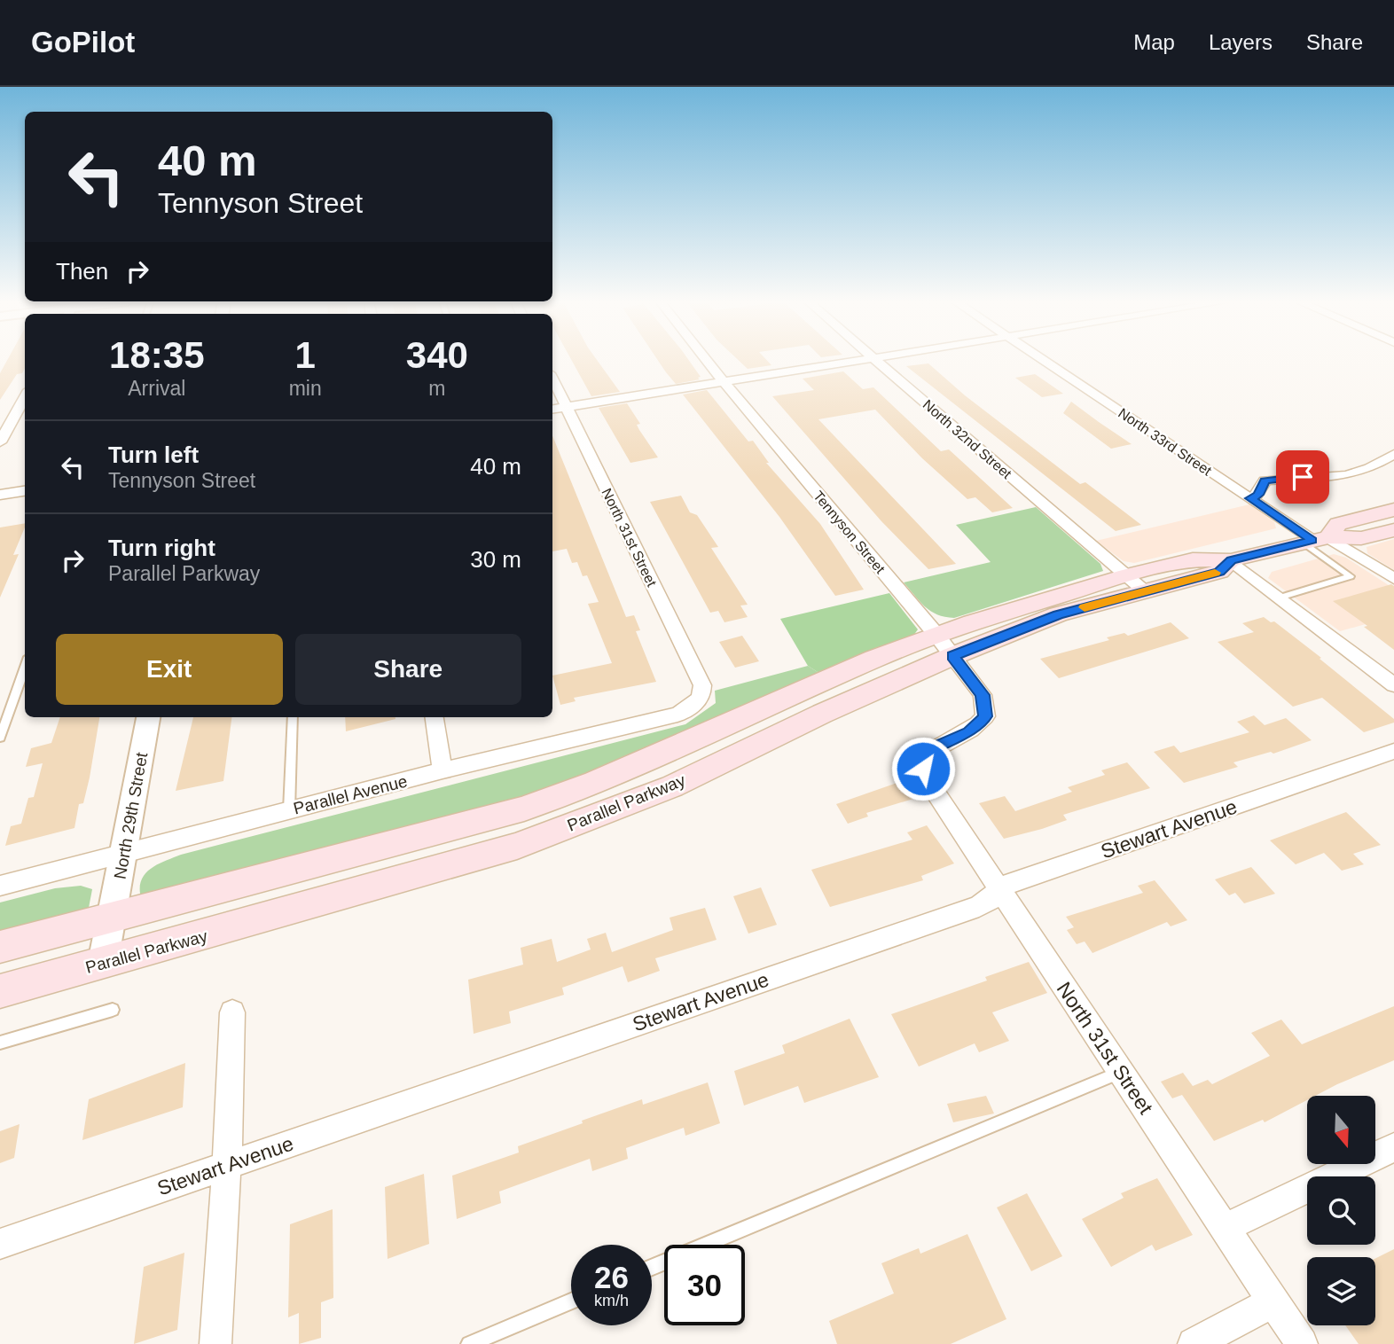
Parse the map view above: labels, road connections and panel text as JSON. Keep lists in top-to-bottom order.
{
  "streets": {
    "main road": ["Parallel Parkway"],
    "street": [
      "North 32nd Street",
      "North 33rd Street",
      "Tennyson Street",
      "North 31st Street",
      "Parallel Avenue",
      "North 29th Street",
      "Stewart Avenue"
    ]
  },
  "crossings": [
    ["North 32nd Street", "Parallel Parkway"],
    ["North 33rd Street", "Parallel Parkway"],
    ["Tennyson Street", "North 31st Street"],
    ["Tennyson Street", "Parallel Parkway"],
    ["North 31st Street", "Parallel Avenue"],
    ["North 31st Street", "Stewart Avenue"],
    ["Parallel Avenue", "North 29th Street"],
    ["Parallel Parkway", "North 29th Street"]
  ],
  "north": "bottom",
  "page": {
    "header": "GoPilot",
    "nav": ["Map", "Layers", "Share"],
    "turn": ["40 m", "Tennyson Street"],
    "then": "Then",
    "eta": [
      "18:35",
      "Arrival",
      "1",
      "min",
      "340",
      "m"
    ],
    "list": [
      {
        "name": "Turn left",
        "note": "Tennyson Street",
        "value": "40 m"
      },
      {
        "name": "Turn right",
        "note": "Parallel Parkway",
        "value": "30 m"
      }
    ],
    "buttons": ["Exit", "Share"],
    "speed": "26 km/h",
    "limit": "30"
  }
}
